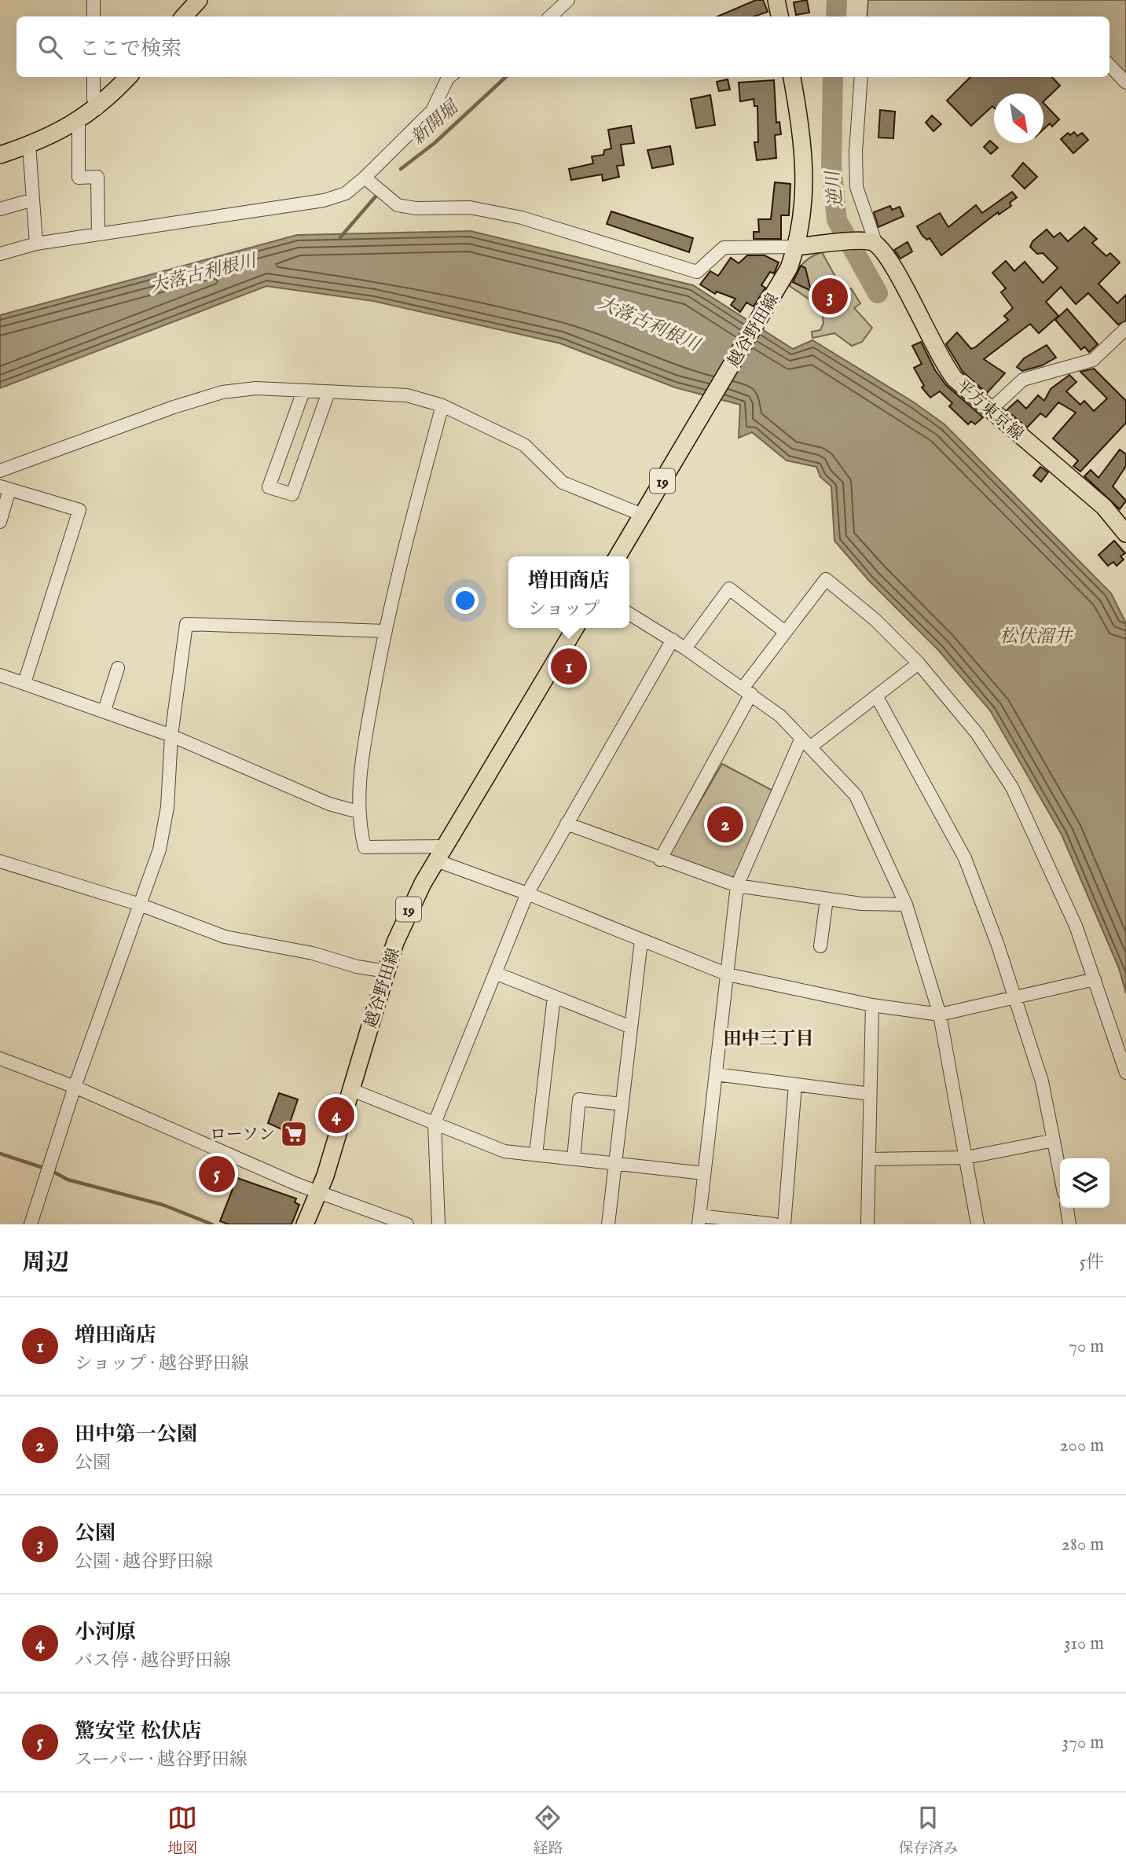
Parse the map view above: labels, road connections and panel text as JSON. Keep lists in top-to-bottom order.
{
  "streets": {
    "main road": ["越谷野田線", "平方東京線", "19"]
  },
  "districts": ["田中三丁目"],
  "water": [
    "新開堀",
    "逆川",
    "大落古利根川",
    "松伏溜井"
  ],
  "places": {
    "supermarket": ["ローソン"]
  },
  "north": "bottom right",
  "page": {
    "search": "ここで検索",
    "pins": [
      "3",
      "1",
      "2",
      "4",
      "5"
    ],
    "popup": ["増田商店", "ショップ"],
    "heading": ["周辺", "5件"],
    "list": [
      {
        "mark": "1",
        "name": "増田商店",
        "note": "ショップ · 越谷野田線",
        "value": "70 m"
      },
      {
        "mark": "2",
        "name": "田中第一公園",
        "note": "公園",
        "value": "200 m"
      },
      {
        "mark": "3",
        "name": "公園",
        "note": "公園 · 越谷野田線",
        "value": "280 m"
      },
      {
        "mark": "4",
        "name": "小河原",
        "note": "バス停 · 越谷野田線",
        "value": "310 m"
      },
      {
        "mark": "5",
        "name": "驚安堂 松伏店",
        "note": "スーパー · 越谷野田線",
        "value": "370 m"
      }
    ],
    "nav": ["地図", "経路", "保存済み"]
  }
}
